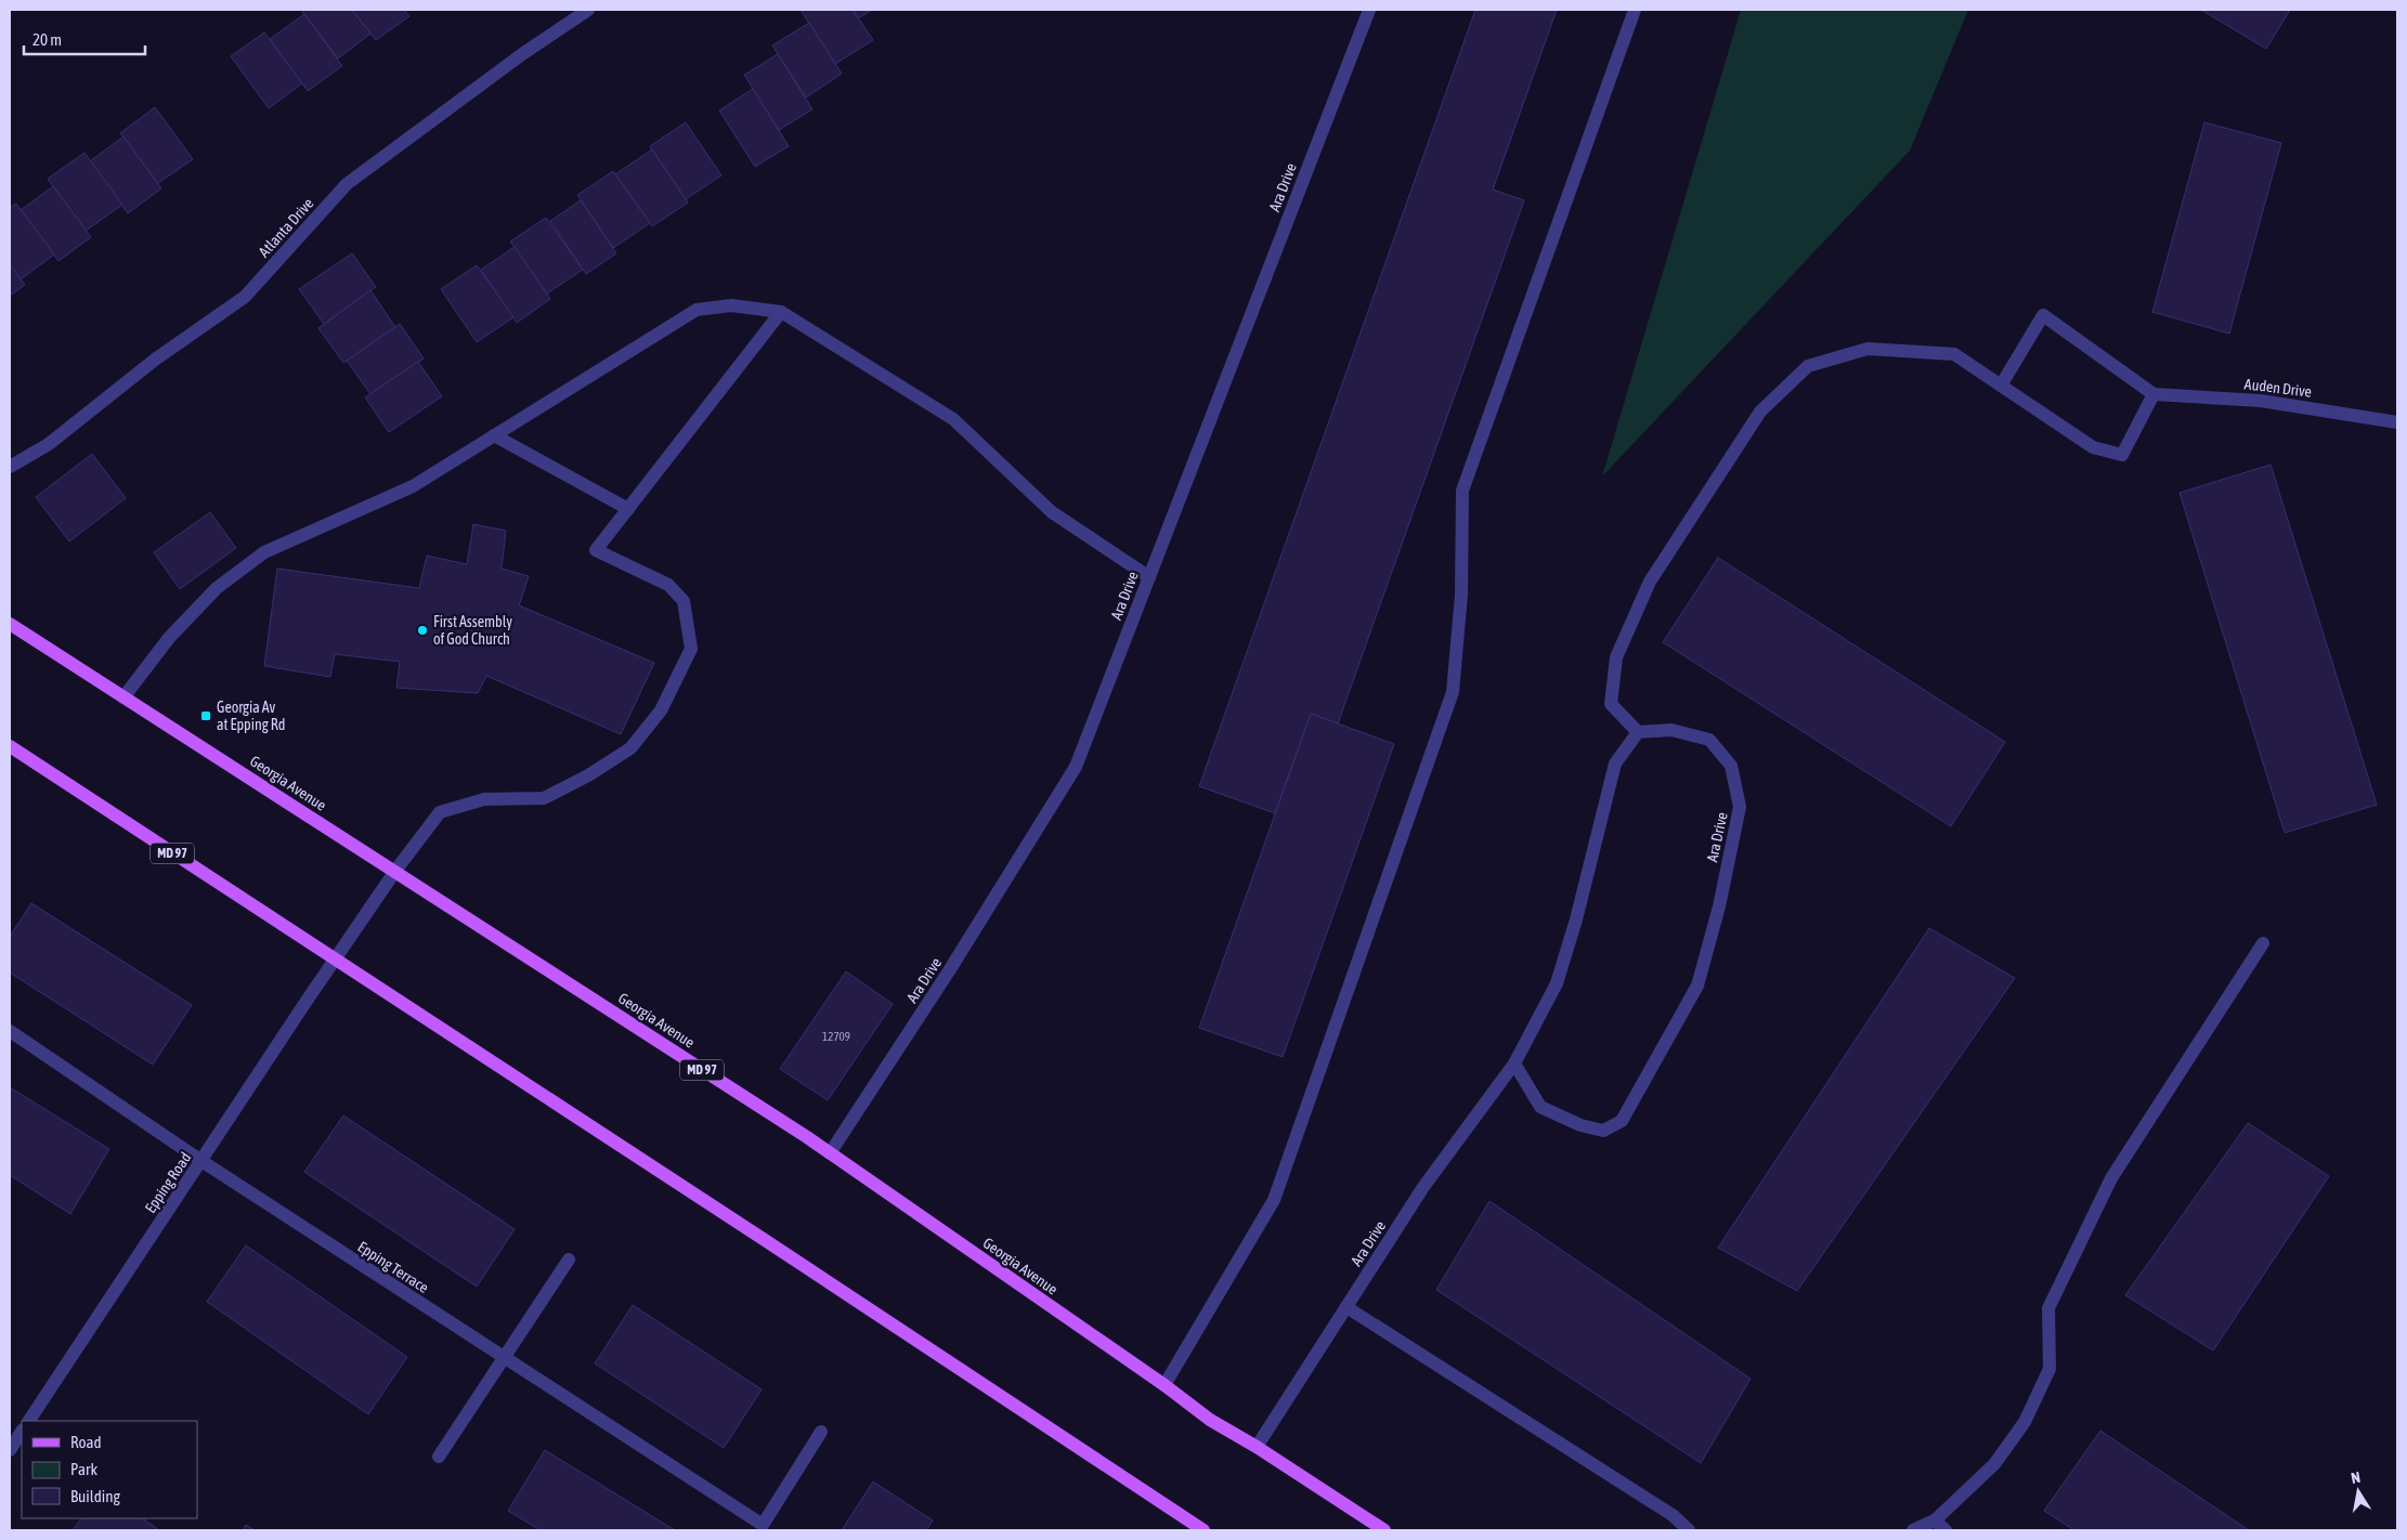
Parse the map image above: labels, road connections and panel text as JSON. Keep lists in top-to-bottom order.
{
  "streets": {
    "main road": ["Georgia Avenue", "MD 97"],
    "street": [
      "Ara Drive",
      "Atlanta Drive",
      "Auden Drive",
      "Epping Road",
      "Epping Terrace"
    ]
  },
  "crossings": [
    ["Ara Drive", "Georgia Avenue"],
    ["Georgia Avenue", "Epping Road"],
    ["MD 97", "Epping Road"],
    ["Epping Road", "Epping Terrace"]
  ],
  "places": {
    "other": ["First Assembly of God Church"],
    "transit": ["Georgia Av at Epping Rd"]
  },
  "house_numbers": ["12709"],
  "legend": ["Road", "Park", "Building"],
  "scale_bar": "20 m",
  "north": "top"
}
